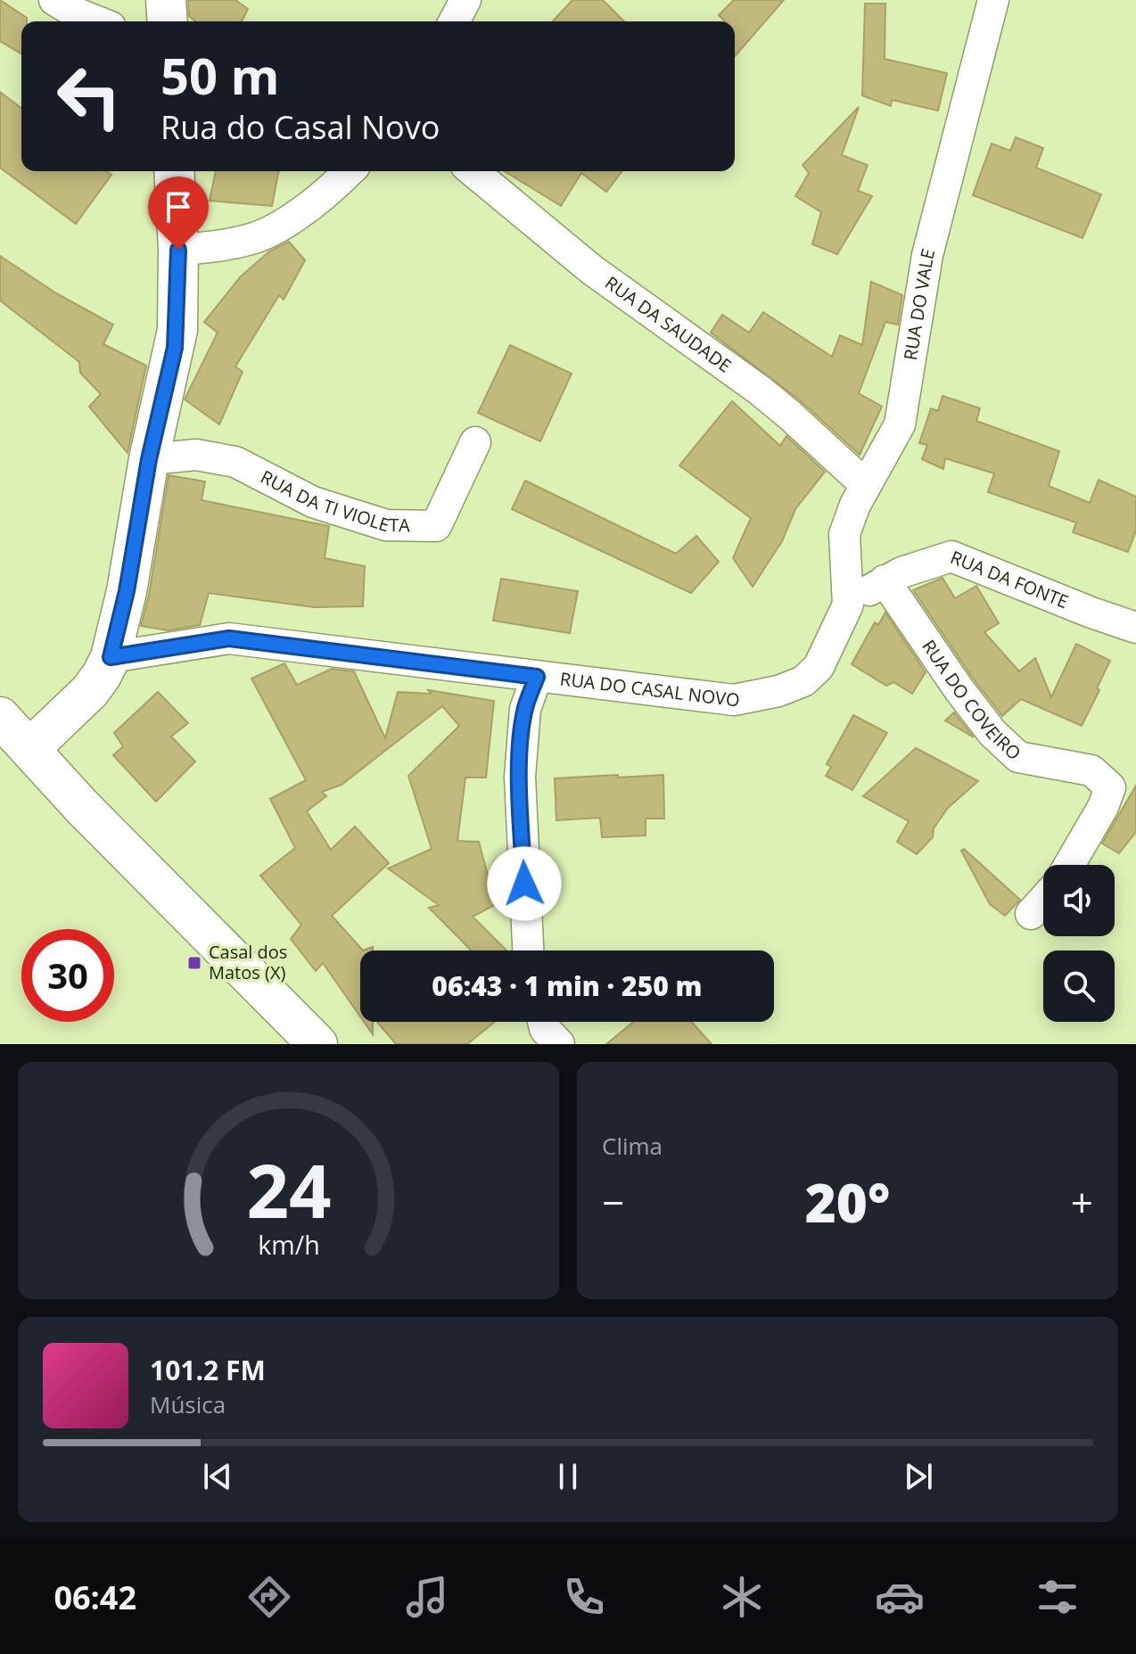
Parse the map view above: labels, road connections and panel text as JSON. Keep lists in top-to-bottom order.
{
  "streets": {
    "street": [
      "RUA DO VALE",
      "RUA DA SAUDADE",
      "RUA DA TI VIOLETA",
      "RUA DA FONTE",
      "RUA DO CASAL NOVO",
      "RUA DO COVEIRO"
    ]
  },
  "crossings": [
    ["RUA DO VALE", "RUA DA SAUDADE"],
    ["RUA DO VALE", "RUA DA FONTE"],
    ["RUA DO VALE", "RUA DO CASAL NOVO"],
    ["RUA DA FONTE", "RUA DO CASAL NOVO"],
    ["RUA DA FONTE", "RUA DO COVEIRO"]
  ],
  "places": {
    "transit": ["Casal dos Matos (X)"]
  },
  "page": {
    "turn": ["50 m", "Rua do Casal Novo"],
    "limit": "30",
    "trip": "06:43 · 1 min · 250 m",
    "tile": "Clima",
    "heat": ["−", "20°", "+"],
    "song": ["101.2 FM", "Música"],
    "tabs": "06:42",
    "gauge": ["24", "km/h"]
  }
}
